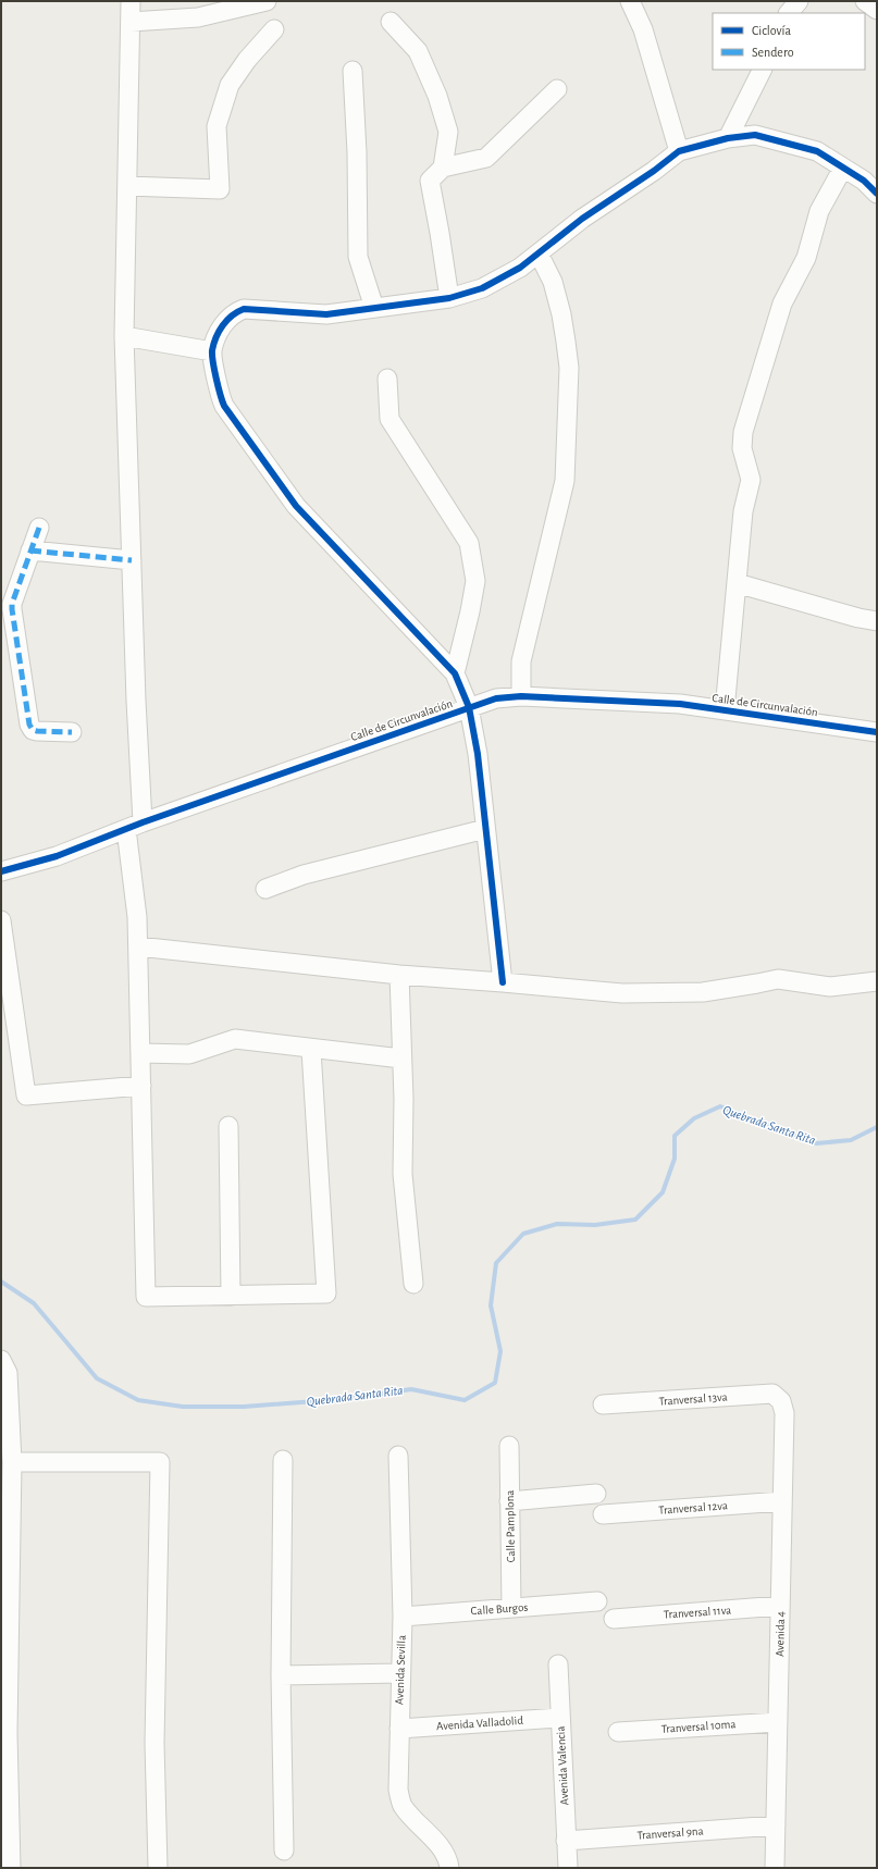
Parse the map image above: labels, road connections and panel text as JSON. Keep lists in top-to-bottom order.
{
  "streets": {
    "street": [
      "Calle de Circunvalación",
      "Tranversal 13va",
      "Tranversal 12va",
      "Calle Pamplona",
      "Calle Burgos",
      "Tranversal 11va",
      "Avenida 4",
      "Avenida Sevilla",
      "Avenida Valladolid",
      "Tranversal 10ma",
      "Avenida Valencia",
      "Tranversal 9na"
    ]
  },
  "crossings": [
    ["Tranversal 13va", "Avenida 4"],
    ["Tranversal 12va", "Avenida 4"],
    ["Calle Pamplona", "Calle Burgos"],
    ["Calle Burgos", "Avenida Sevilla"],
    ["Tranversal 11va", "Avenida 4"],
    ["Avenida 4", "Tranversal 10ma"],
    ["Avenida 4", "Tranversal 9na"],
    ["Avenida Sevilla", "Avenida Valladolid"],
    ["Avenida Valladolid", "Avenida Valencia"],
    ["Avenida Valencia", "Tranversal 9na"]
  ],
  "water": ["Quebrada Santa Rita"],
  "legend": ["Ciclovía", "Sendero"]
}
